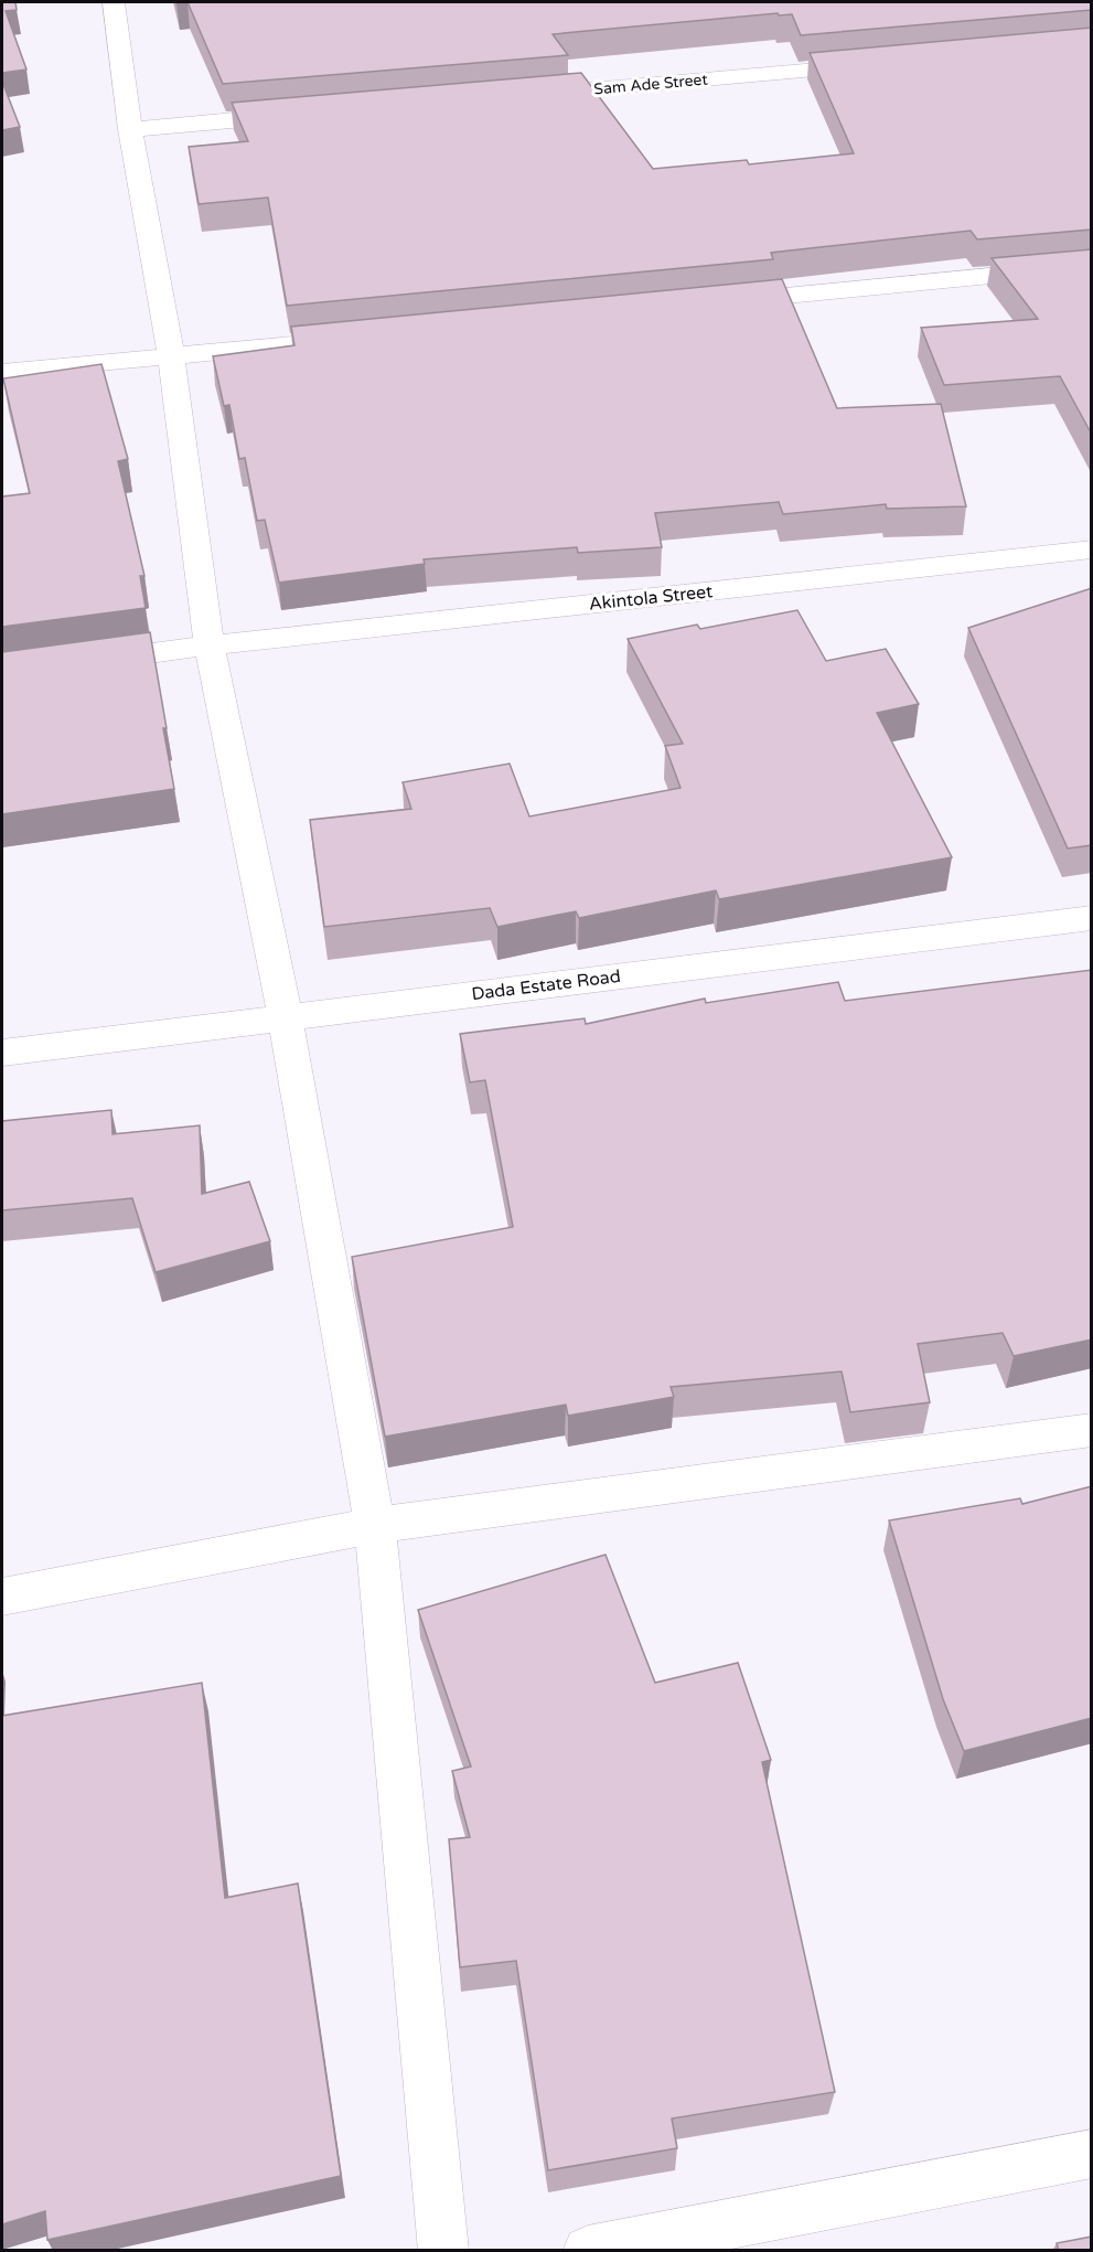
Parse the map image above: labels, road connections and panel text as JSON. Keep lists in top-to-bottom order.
{
  "streets": {
    "street": ["Sam Ade Street", "Akintola Street", "Dada Estate Road"]
  }
}
